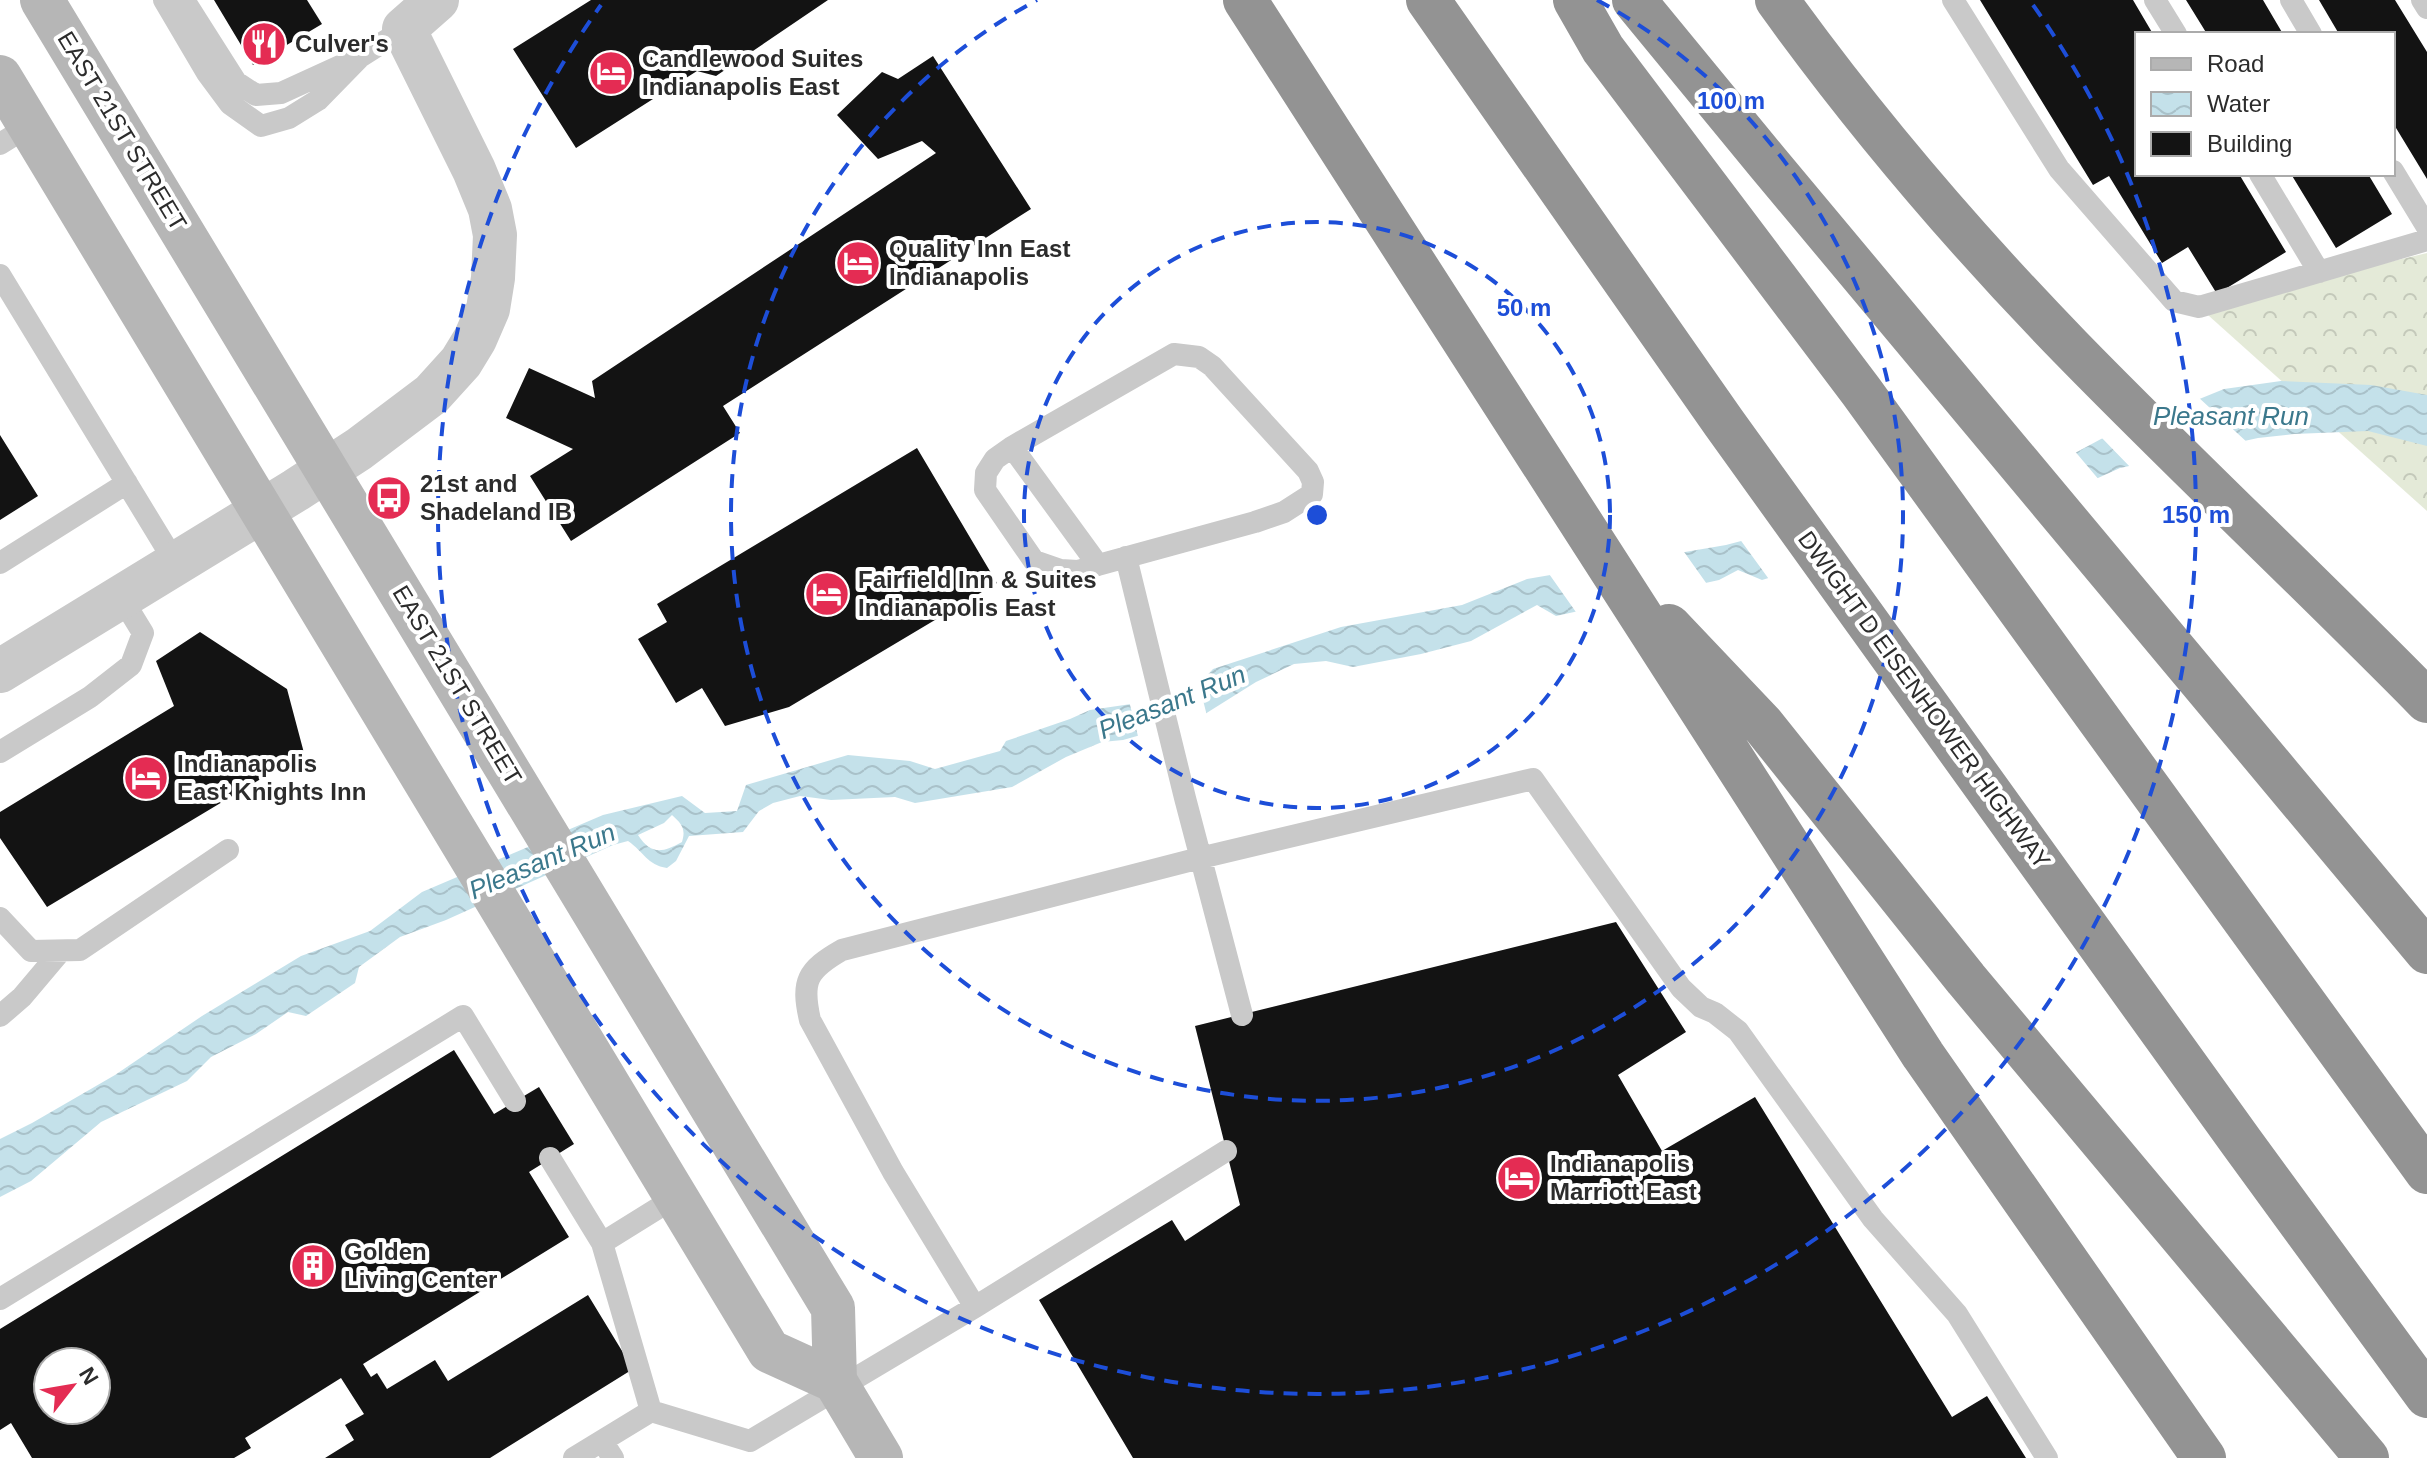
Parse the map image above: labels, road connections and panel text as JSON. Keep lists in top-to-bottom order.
{
  "streets": {
    "highway": ["DWIGHT D EISENHOWER HIGHWAY"],
    "main road": ["EAST 21ST STREET"]
  },
  "water": ["Pleasant Run"],
  "places": {
    "restaurant": ["Culver's"],
    "hotel": [
      "Candlewood Suites Indianapolis East",
      "Quality Inn East Indianapolis",
      "Fairfield Inn & Suites Indianapolis East",
      "Indianapolis East Knights Inn",
      "Indianapolis Marriott East"
    ],
    "bus stop": ["21st and Shadeland IB"],
    "building": ["Golden Living Center"]
  },
  "legend": ["Road", "Water", "Building"],
  "north": "top right",
  "rings": ["100 m", "50 m", "150 m"]
}
